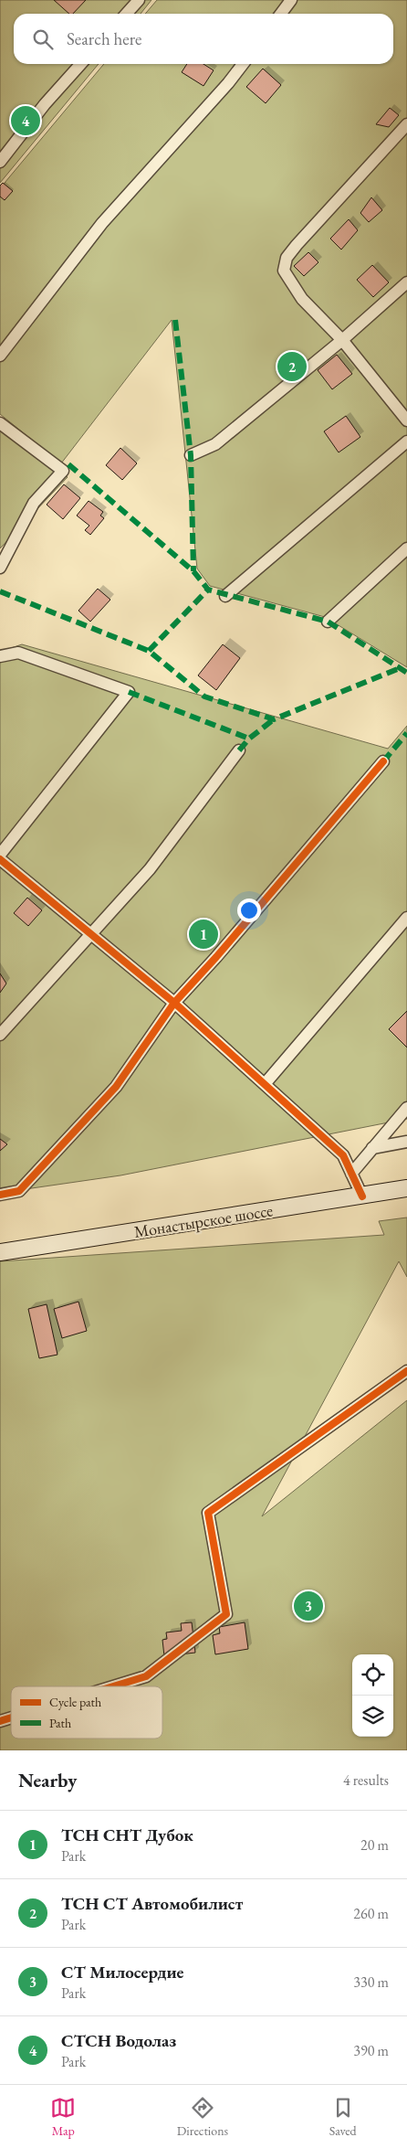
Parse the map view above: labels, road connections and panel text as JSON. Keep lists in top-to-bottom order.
{
  "streets": {
    "main road": ["Монастырское шоссе"]
  },
  "legend": ["Cycle path", "Path"],
  "page": {
    "search": "Search here",
    "pins": [
      "4",
      "2",
      "1",
      "3"
    ],
    "heading": ["Nearby", "4 results"],
    "list": [
      {
        "mark": "1",
        "name": "ТСН СНТ Дубок",
        "note": "Park",
        "value": "20 m"
      },
      {
        "mark": "2",
        "name": "ТСН СТ Автомобилист",
        "note": "Park",
        "value": "260 m"
      },
      {
        "mark": "3",
        "name": "СТ Милосердие",
        "note": "Park",
        "value": "330 m"
      },
      {
        "mark": "4",
        "name": "СТСН Водолаз",
        "note": "Park",
        "value": "390 m"
      }
    ],
    "nav": ["Map", "Directions", "Saved"]
  }
}
